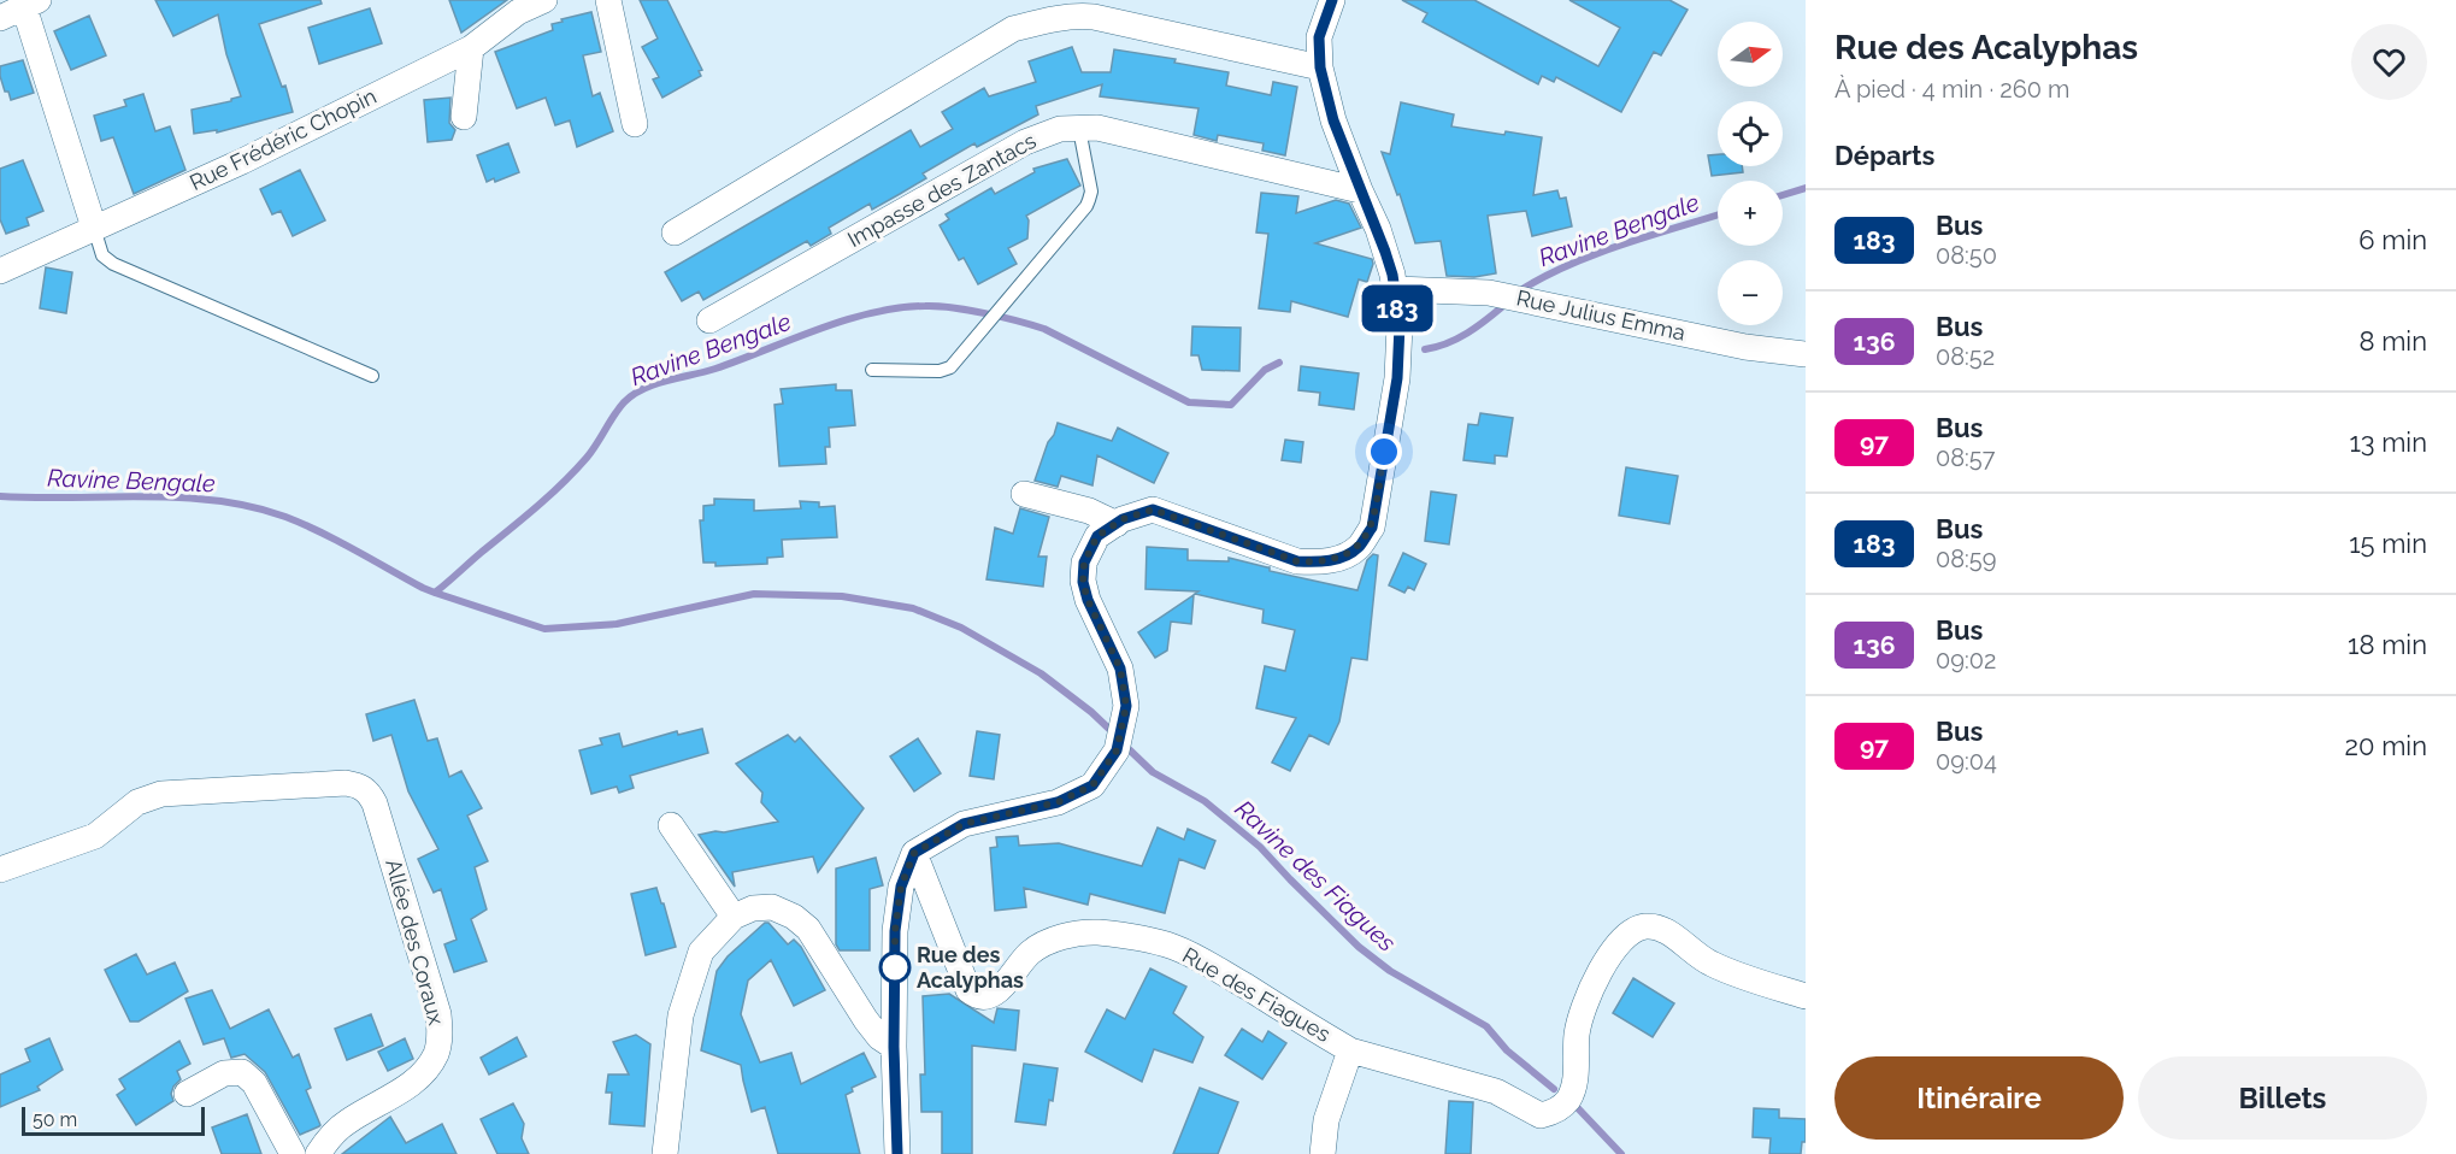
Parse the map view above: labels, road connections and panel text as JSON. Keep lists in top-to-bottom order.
{
  "streets": {
    "street": [
      "Rue Frédéric Chopin",
      "Impasse des Zantacs",
      "Rue Julius Emma",
      "Allée des Coraux",
      "Rue des Fiagues"
    ]
  },
  "water": ["Ravine Bengale", "Ravine des Fiagues"],
  "places": ["Rue des Acalyphas"],
  "lines": ["bus line 183"],
  "scale_bar": "50 m",
  "north": "right",
  "page": {
    "on_map": "183",
    "heading": [
      ["Rue des Acalyphas", "À pied · 4 min · 260 m"],
      "Départs"
    ],
    "map_buttons": ["+", "−"],
    "list": [
      {
        "mark": "183",
        "name": "Bus",
        "note": "08:50",
        "value": "6 min"
      },
      {
        "mark": "136",
        "name": "Bus",
        "note": "08:52",
        "value": "8 min"
      },
      {
        "mark": "97",
        "name": "Bus",
        "note": "08:57",
        "value": "13 min"
      },
      {
        "mark": "183",
        "name": "Bus",
        "note": "08:59",
        "value": "15 min"
      },
      {
        "mark": "136",
        "name": "Bus",
        "note": "09:02",
        "value": "18 min"
      },
      {
        "mark": "97",
        "name": "Bus",
        "note": "09:04",
        "value": "20 min"
      }
    ],
    "buttons": ["Itinéraire", "Billets"],
    "scale": "50 m"
  }
}
